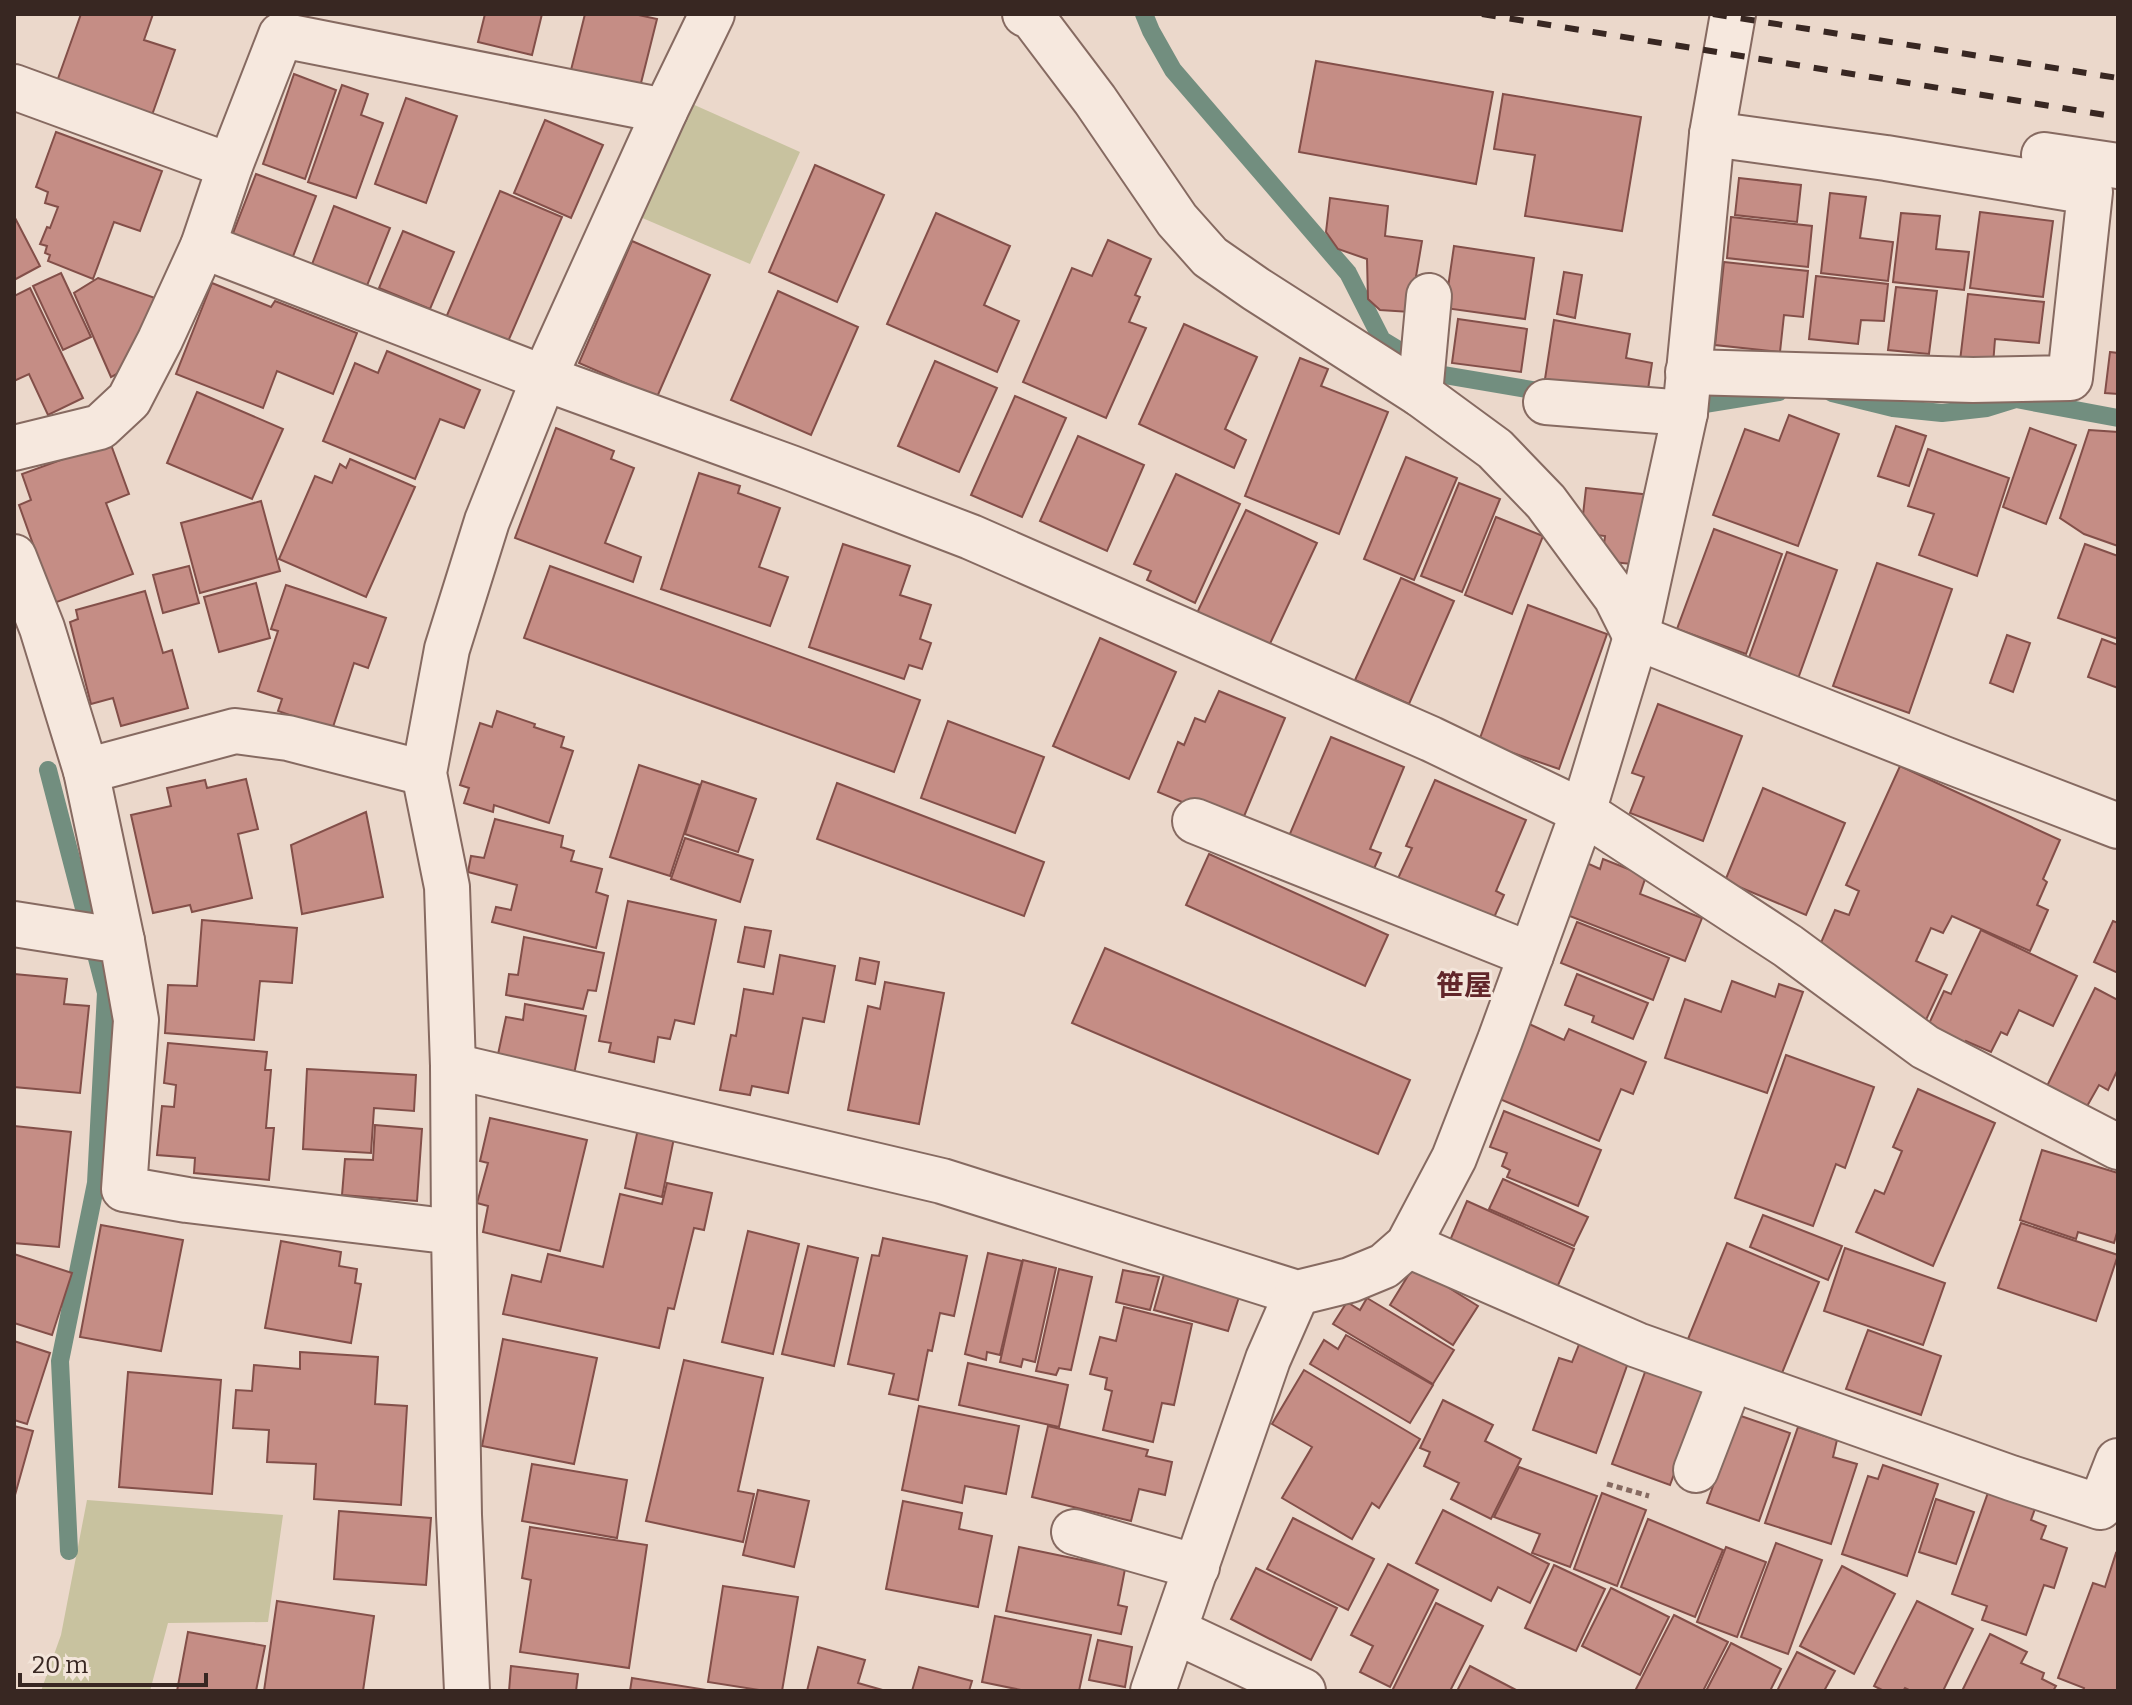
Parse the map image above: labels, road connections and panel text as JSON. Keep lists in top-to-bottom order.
{
  "districts": ["笹屋"],
  "scale_bar": "20 m"
}
